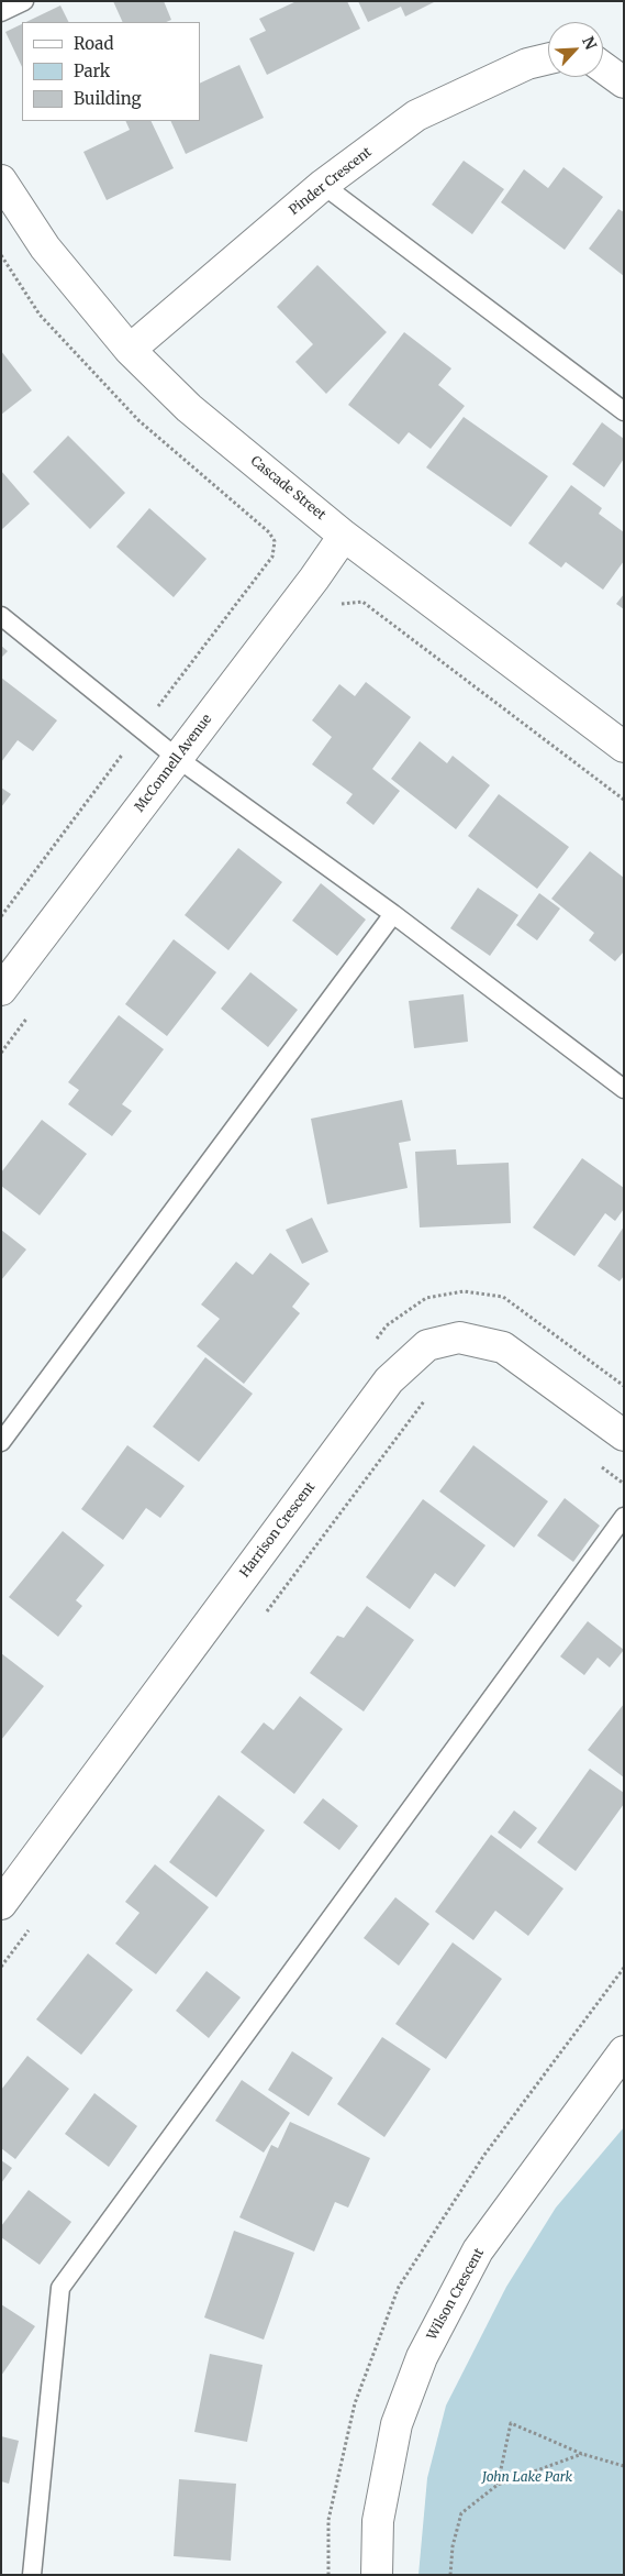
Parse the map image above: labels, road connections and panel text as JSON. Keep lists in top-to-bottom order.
{
  "streets": {
    "street": [
      "Pinder Crescent",
      "Cascade Street",
      "McConnell Avenue",
      "Harrison Crescent",
      "Wilson Crescent"
    ]
  },
  "crossings": [
    ["Pinder Crescent", "Cascade Street"],
    ["Cascade Street", "McConnell Avenue"]
  ],
  "parks": ["John Lake Park"],
  "legend": ["Road", "Park", "Building"],
  "north": "top right"
}
